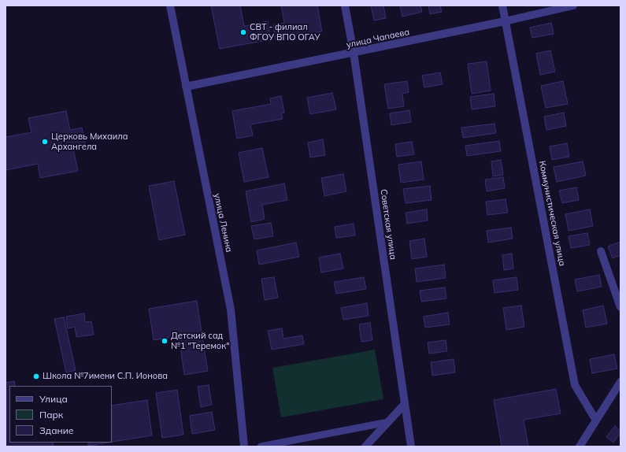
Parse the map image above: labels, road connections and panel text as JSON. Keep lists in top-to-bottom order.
{
  "streets": {
    "street": [
      "улица Чапаева",
      "Коммунистическая улица",
      "улица Ленина",
      "Советская улица"
    ]
  },
  "crossings": [
    ["улица Чапаева", "Коммунистическая улица"],
    ["улица Чапаева", "улица Ленина"],
    ["улица Чапаева", "Советская улица"]
  ],
  "places": [
    "СВТ - филиал ФГОУ ВПО ОГАУ",
    "Церковь Михаила Архангела",
    "Детский сад №1 \"Теремок\"",
    "Школа №7имени С.П. Ионова"
  ],
  "legend": ["Улица", "Парк", "Здание"]
}
